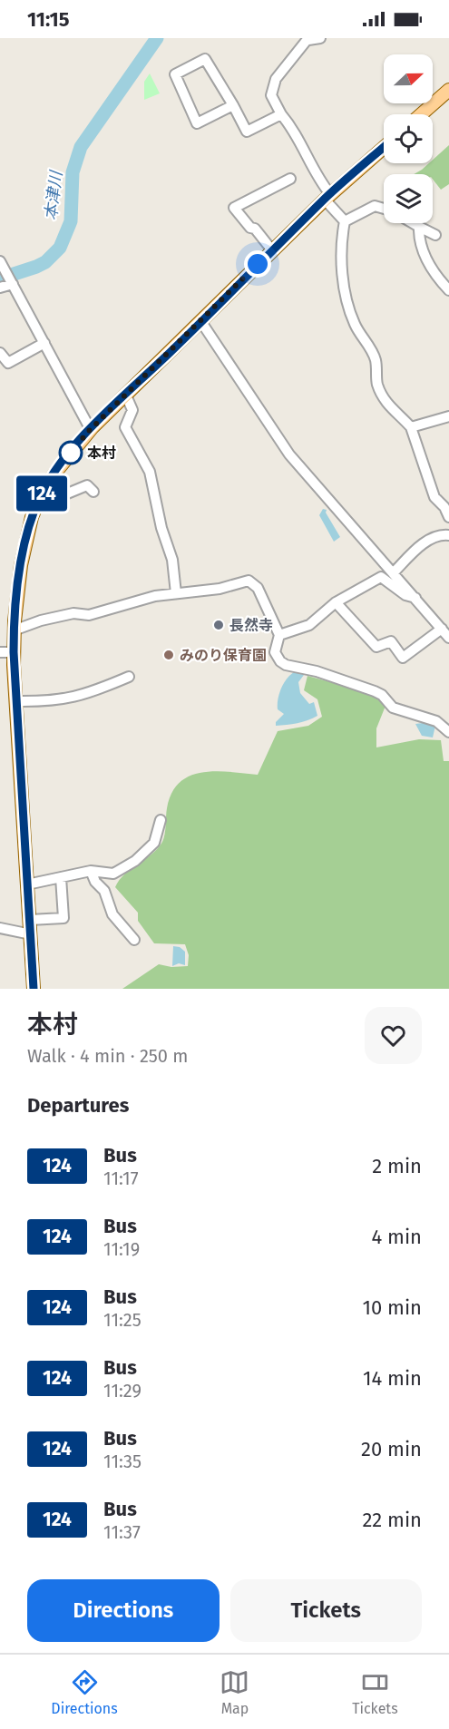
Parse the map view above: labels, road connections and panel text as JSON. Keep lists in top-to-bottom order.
{
  "water": ["本津川"],
  "places": ["本村", "長然寺", "みのり保育園"],
  "lines": ["bus line 124"],
  "north": "right",
  "page": {
    "status": "11:15",
    "on_map": "124",
    "heading": [
      ["本村", "Walk · 4 min · 250 m"],
      "Departures"
    ],
    "list": [
      {
        "mark": "124",
        "name": "Bus",
        "note": "11:17",
        "value": "2 min"
      },
      {
        "mark": "124",
        "name": "Bus",
        "note": "11:19",
        "value": "4 min"
      },
      {
        "mark": "124",
        "name": "Bus",
        "note": "11:25",
        "value": "10 min"
      },
      {
        "mark": "124",
        "name": "Bus",
        "note": "11:29",
        "value": "14 min"
      },
      {
        "mark": "124",
        "name": "Bus",
        "note": "11:35",
        "value": "20 min"
      },
      {
        "mark": "124",
        "name": "Bus",
        "note": "11:37",
        "value": "22 min"
      }
    ],
    "buttons": ["Directions", "Tickets"],
    "tabs": ["Directions", "Map", "Tickets"]
  }
}
